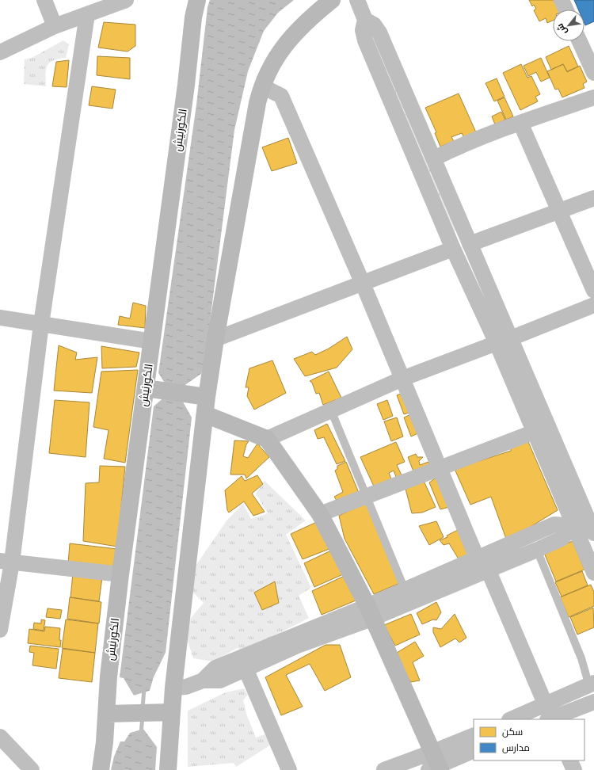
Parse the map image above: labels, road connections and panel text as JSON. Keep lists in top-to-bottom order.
{
  "streets": {
    "main road": ["الكورنيش"]
  },
  "legend": ["سكن", "مدارس"],
  "north": "bottom left"
}
